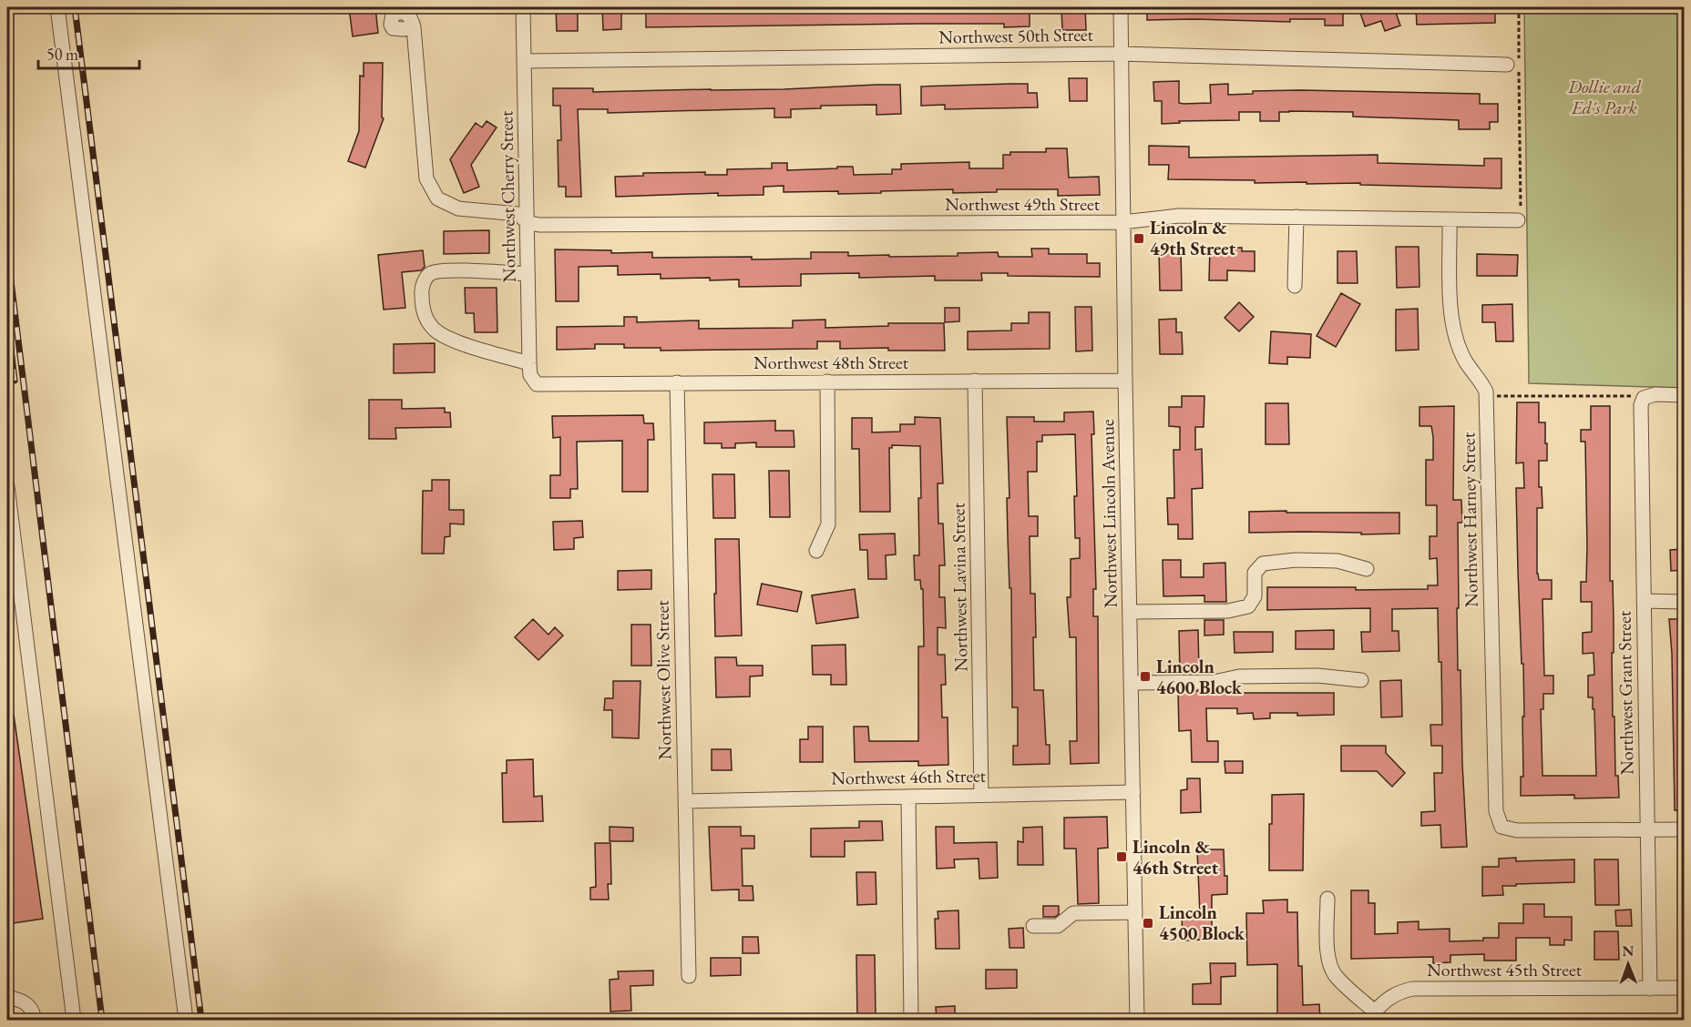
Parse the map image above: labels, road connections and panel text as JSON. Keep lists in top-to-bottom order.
{
  "streets": {
    "street": [
      "Northwest 50th Street",
      "Northwest Cherry Street",
      "Northwest 49th Street",
      "Northwest 48th Street",
      "Northwest Lincoln Avenue",
      "Northwest Harney Street",
      "Northwest Lavina Street",
      "Northwest Olive Street",
      "Northwest Grant Street",
      "Northwest 46th Street",
      "Northwest 45th Street"
    ]
  },
  "crossings": [
    ["Northwest 50th Street", "Northwest Cherry Street"],
    ["Northwest 50th Street", "Northwest Lincoln Avenue"],
    ["Northwest Cherry Street", "Northwest 49th Street"],
    ["Northwest Cherry Street", "Northwest 48th Street"],
    ["Northwest 49th Street", "Northwest Lincoln Avenue"],
    ["Northwest 49th Street", "Northwest Harney Street"],
    ["Northwest 48th Street", "Northwest Lincoln Avenue"],
    ["Northwest 48th Street", "Northwest Lavina Street"],
    ["Northwest 48th Street", "Northwest Olive Street"],
    ["Northwest Lincoln Avenue", "Northwest 46th Street"],
    ["Northwest Harney Street", "Northwest Grant Street"],
    ["Northwest Lavina Street", "Northwest 46th Street"],
    ["Northwest Olive Street", "Northwest 46th Street"],
    ["Northwest Grant Street", "Northwest 45th Street"]
  ],
  "parks": ["Dollie and Ed's Park"],
  "places": {
    "transit": [
      "Lincoln & 49th Street",
      "Lincoln 4600 Block",
      "Lincoln & 46th Street",
      "Lincoln 4500 Block"
    ]
  },
  "scale_bar": "50 m",
  "north": "top"
}
